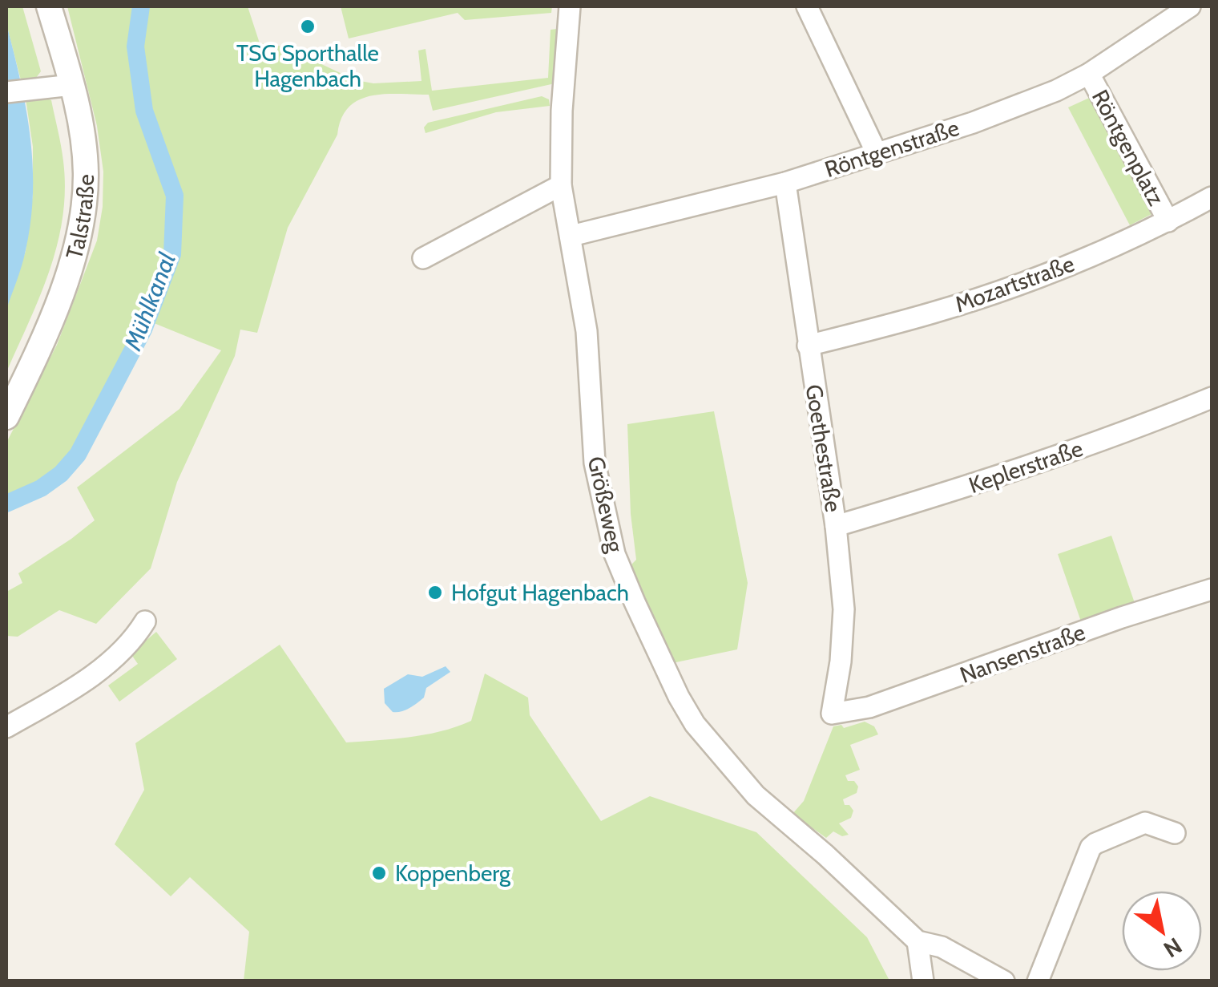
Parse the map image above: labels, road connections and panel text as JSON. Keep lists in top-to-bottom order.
{
  "streets": {
    "street": [
      "Röntgenplatz",
      "Röntgenstraße",
      "Talstraße",
      "Mozartstraße",
      "Goethestraße",
      "Keplerstraße",
      "Größeweg",
      "Nansenstraße"
    ]
  },
  "crossings": [
    ["Röntgenplatz", "Röntgenstraße"],
    ["Röntgenplatz", "Mozartstraße"],
    ["Röntgenstraße", "Goethestraße"],
    ["Röntgenstraße", "Größeweg"],
    ["Mozartstraße", "Goethestraße"],
    ["Goethestraße", "Keplerstraße"],
    ["Goethestraße", "Nansenstraße"]
  ],
  "water": ["Mühlkanal"],
  "places": ["TSG Sporthalle Hagenbach", "Hofgut Hagenbach", "Koppenberg"],
  "north": "bottom right"
}
